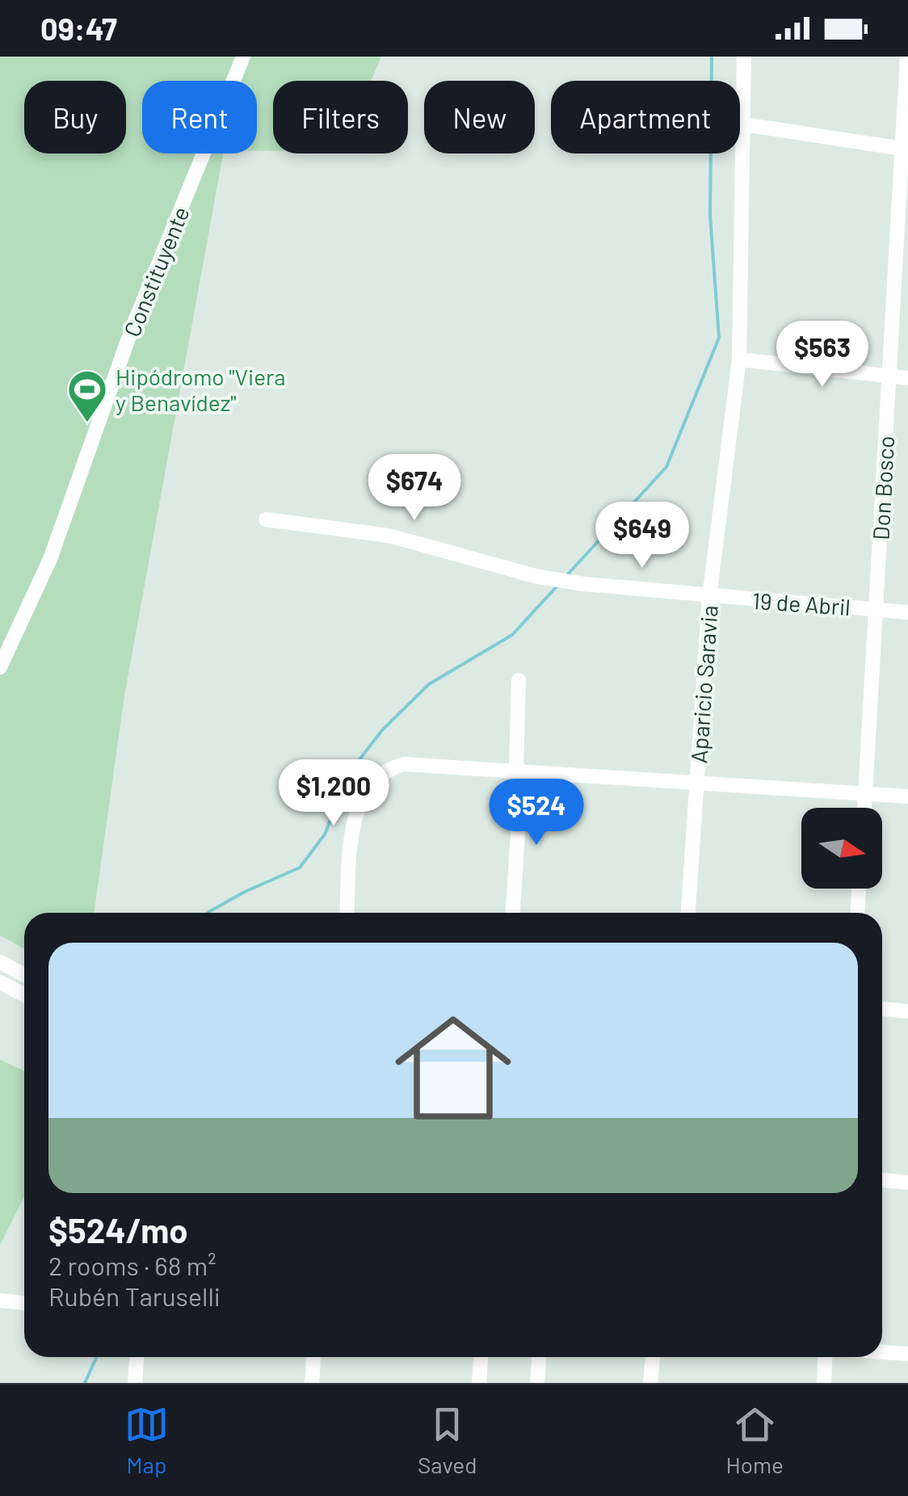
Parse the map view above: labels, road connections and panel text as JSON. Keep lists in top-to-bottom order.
{
  "streets": {
    "street": [
      "Constituyente",
      "Don Bosco",
      "19 de Abril",
      "Aparicio Saravia"
    ]
  },
  "crossings": [
    ["Don Bosco", "19 de Abril"],
    ["19 de Abril", "Aparicio Saravia"]
  ],
  "places": {
    "sports": ["Hipódromo \"Viera y Benavídez\""]
  },
  "north": "right",
  "page": {
    "status": "09:47",
    "chip": [
      "Buy",
      "Rent",
      "Filters",
      "New",
      "Apartment"
    ],
    "price": [
      "$563",
      "$674",
      "$649",
      "$1,200",
      "$524"
    ],
    "list": [
      {
        "name": "$524/mo",
        "note": "2 rooms · 68 m² · Rubén Taruselli"
      }
    ],
    "tabs": ["Map", "Saved", "Home"]
  }
}
